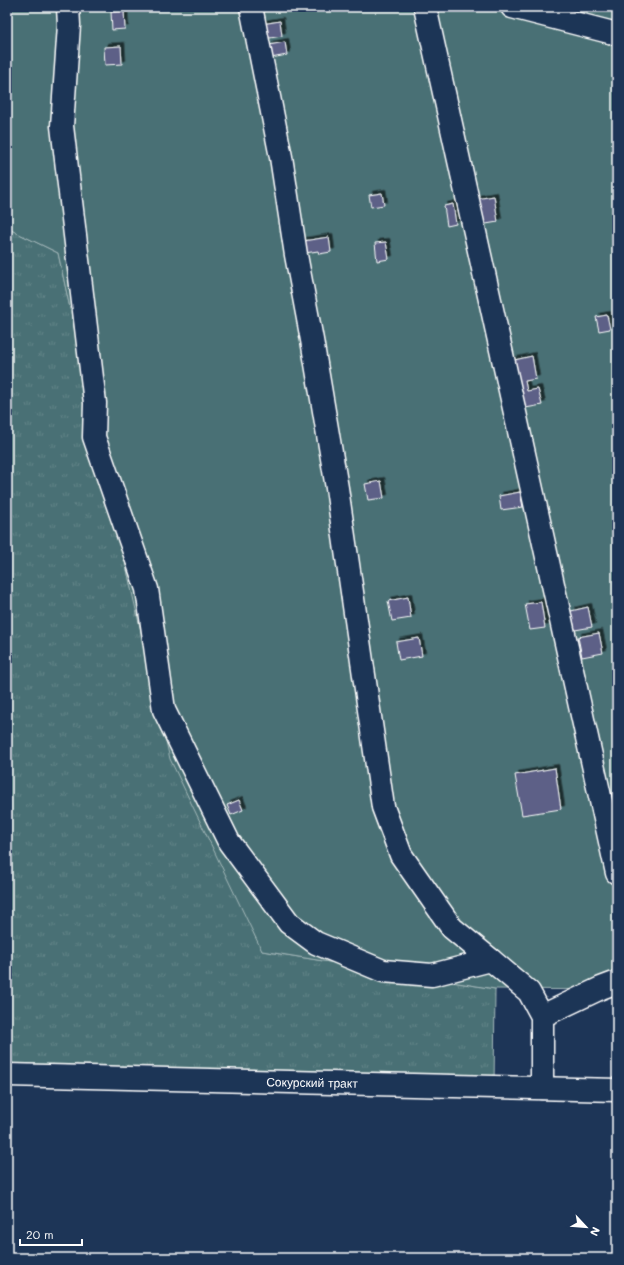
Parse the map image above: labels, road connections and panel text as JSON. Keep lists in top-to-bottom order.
{
  "streets": {
    "street": ["Сокурский тракт"]
  },
  "scale_bar": "20 m",
  "north": "bottom right"
}
